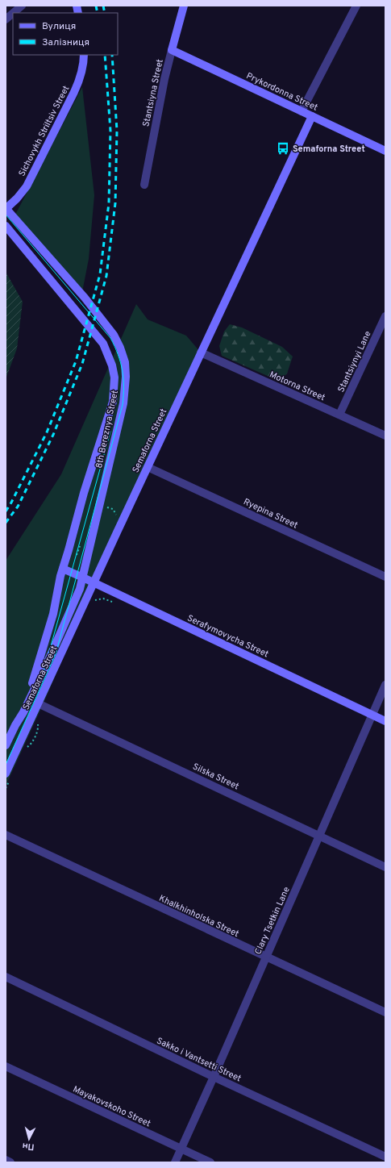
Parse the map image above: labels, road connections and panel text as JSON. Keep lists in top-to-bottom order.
{
  "streets": {
    "main road": [
      "Prykordonna Street",
      "Stantsiyna Street",
      "Sichovykh Striltsiv Street",
      "8th Bereznya Street",
      "Semaforna Street",
      "Serafymovycha Street"
    ],
    "street": [
      "Stantsiynyi Lane",
      "Motorna Street",
      "Ryepina Street",
      "Silska Street",
      "Khalkhinholska Street",
      "Clary Tsetkin Lane",
      "Sakko i Vantsetti Street",
      "Mayakovskoho Street"
    ]
  },
  "crossings": [
    ["Prykordonna Street", "Stantsiyna Street"],
    ["Prykordonna Street", "Semaforna Street"],
    ["Sichovykh Striltsiv Street", "8th Bereznya Street"],
    ["Stantsiynyi Lane", "Motorna Street"],
    ["Motorna Street", "Semaforna Street"],
    ["8th Bereznya Street", "Semaforna Street"],
    ["8th Bereznya Street", "Serafymovycha Street"],
    ["Semaforna Street", "Ryepina Street"],
    ["Semaforna Street", "Serafymovycha Street"],
    ["Semaforna Street", "Silska Street"],
    ["Serafymovycha Street", "Clary Tsetkin Lane"],
    ["Silska Street", "Clary Tsetkin Lane"],
    ["Khalkhinholska Street", "Clary Tsetkin Lane"],
    ["Clary Tsetkin Lane", "Sakko i Vantsetti Street"],
    ["Clary Tsetkin Lane", "Mayakovskoho Street"]
  ],
  "places": {
    "bus stop": ["Semaforna Street"]
  },
  "legend": ["Вулиця", "Залізниця"],
  "north": "bottom"
}
